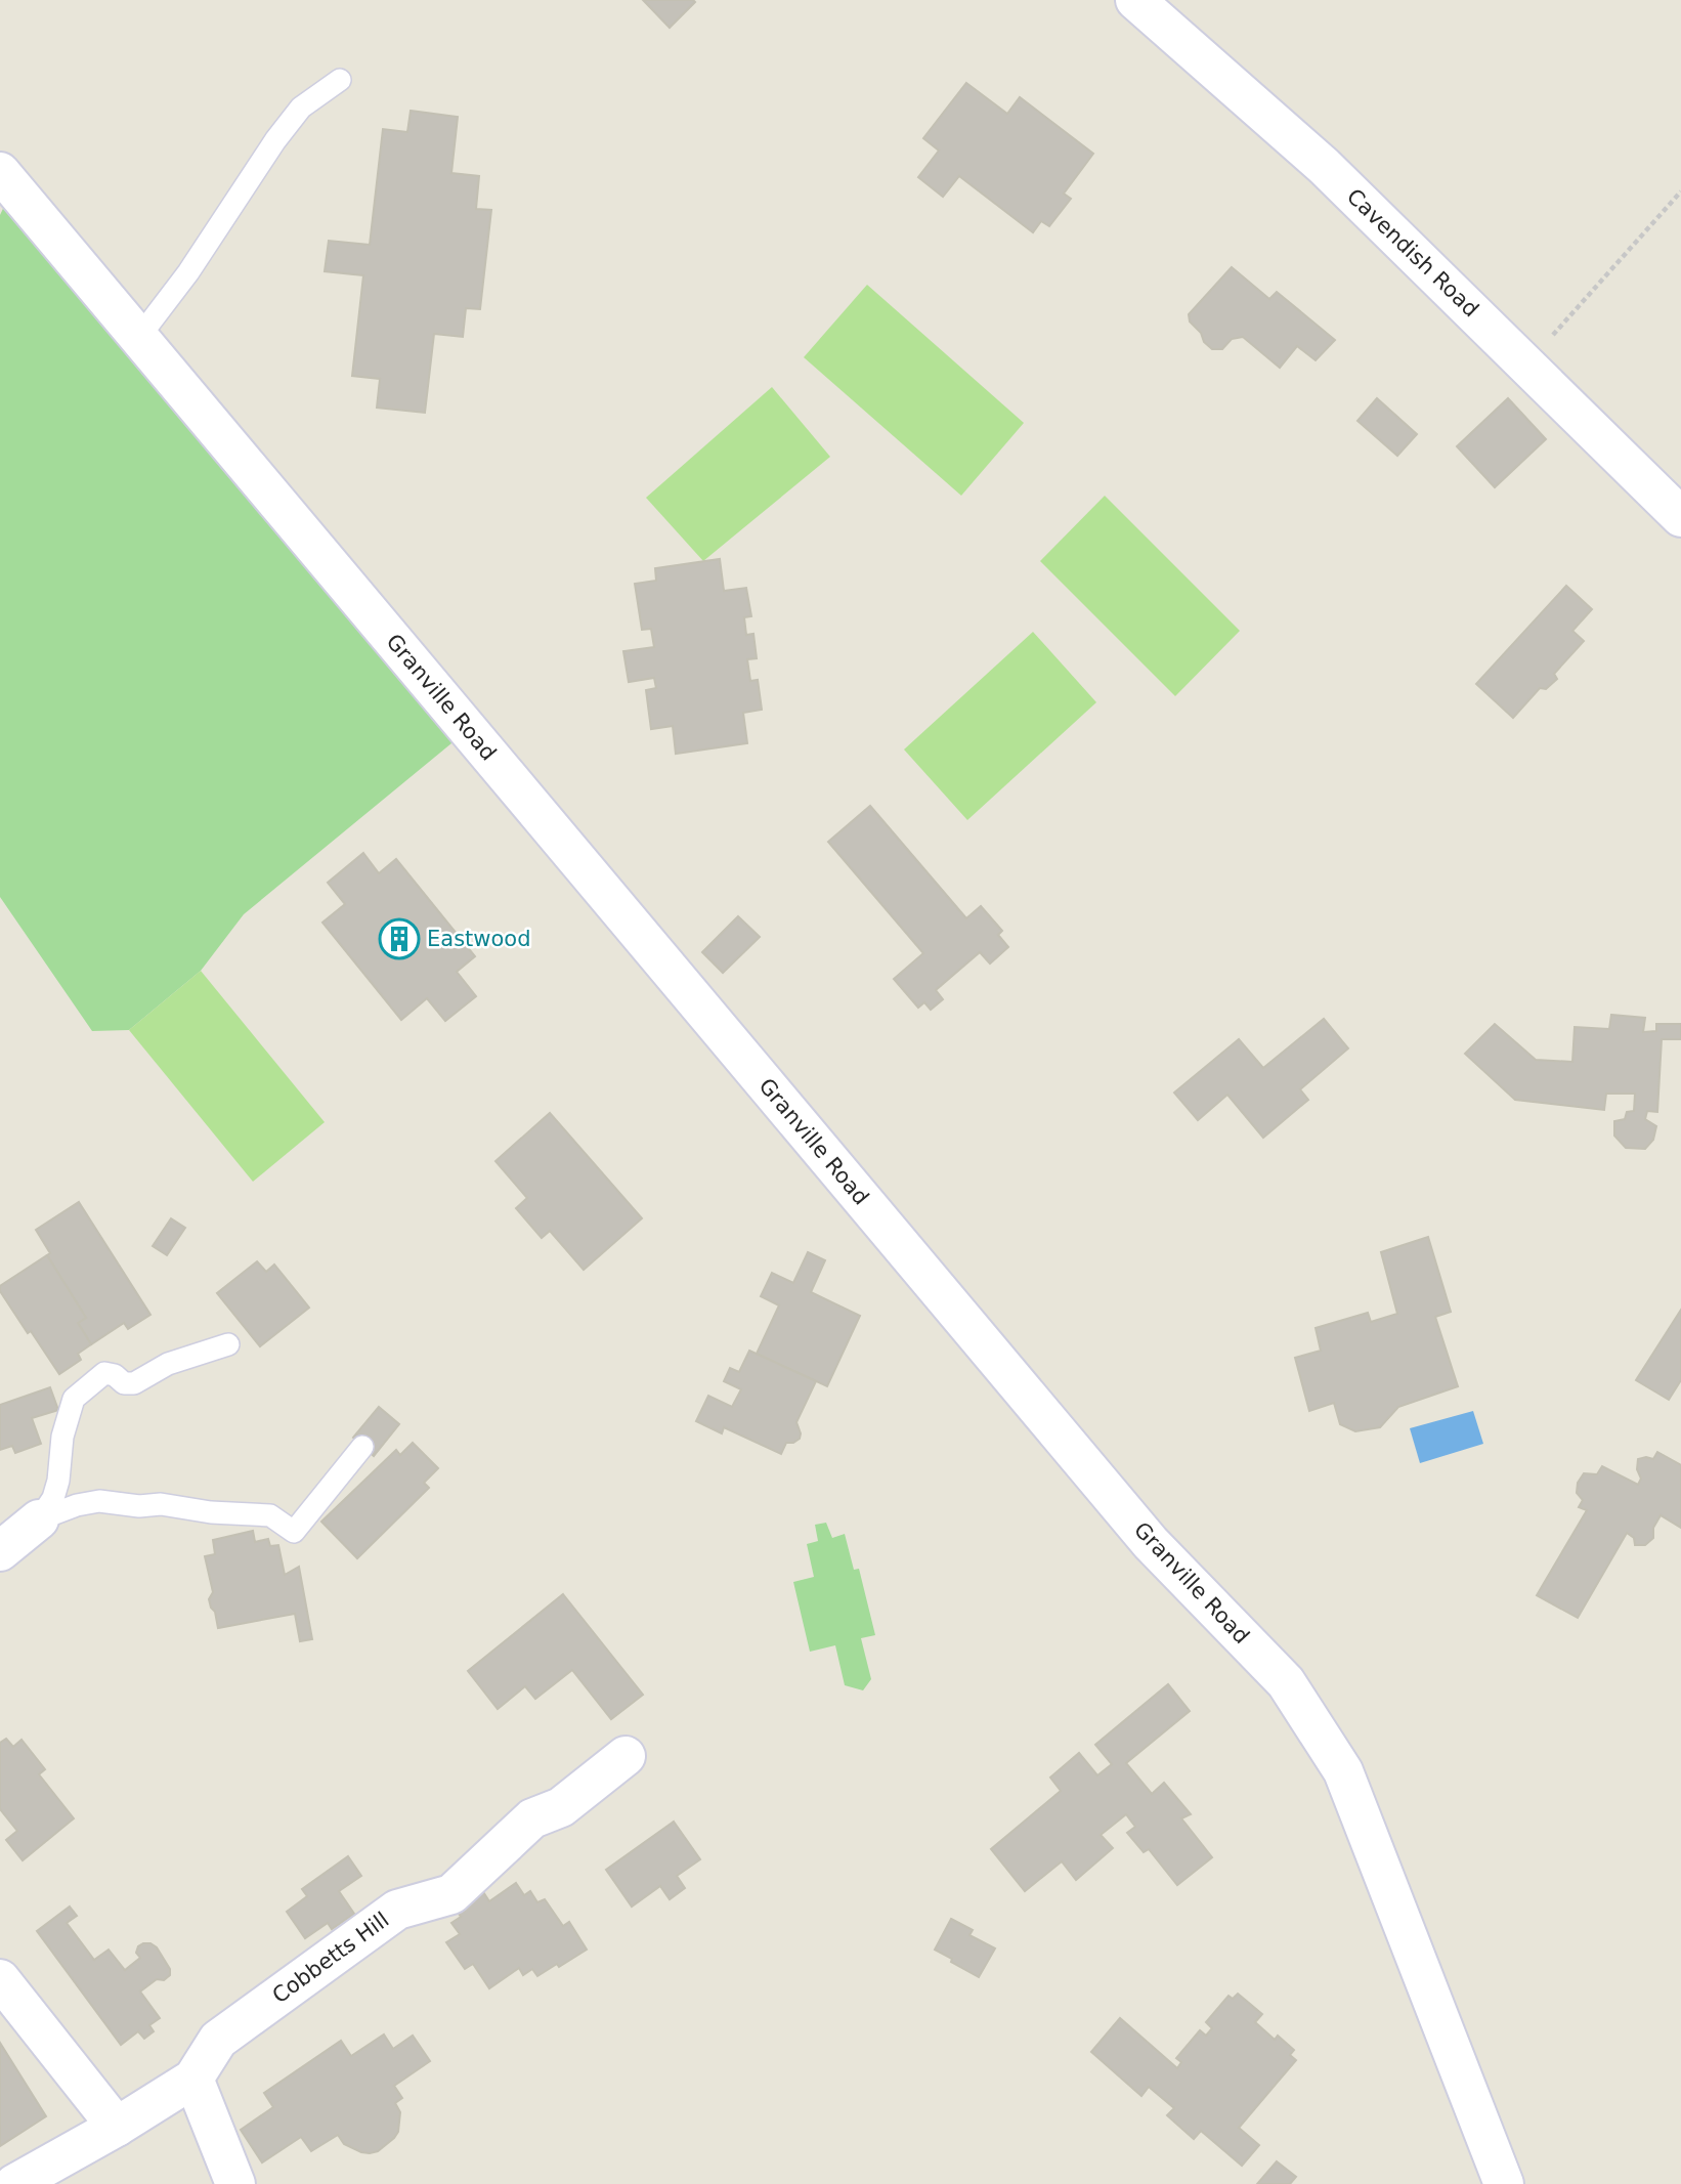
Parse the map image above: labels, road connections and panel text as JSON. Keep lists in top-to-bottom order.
{
  "streets": {
    "street": ["Cavendish Road", "Granville Road", "Cobbetts Hill"]
  },
  "places": {
    "building": ["Eastwood"]
  }
}
